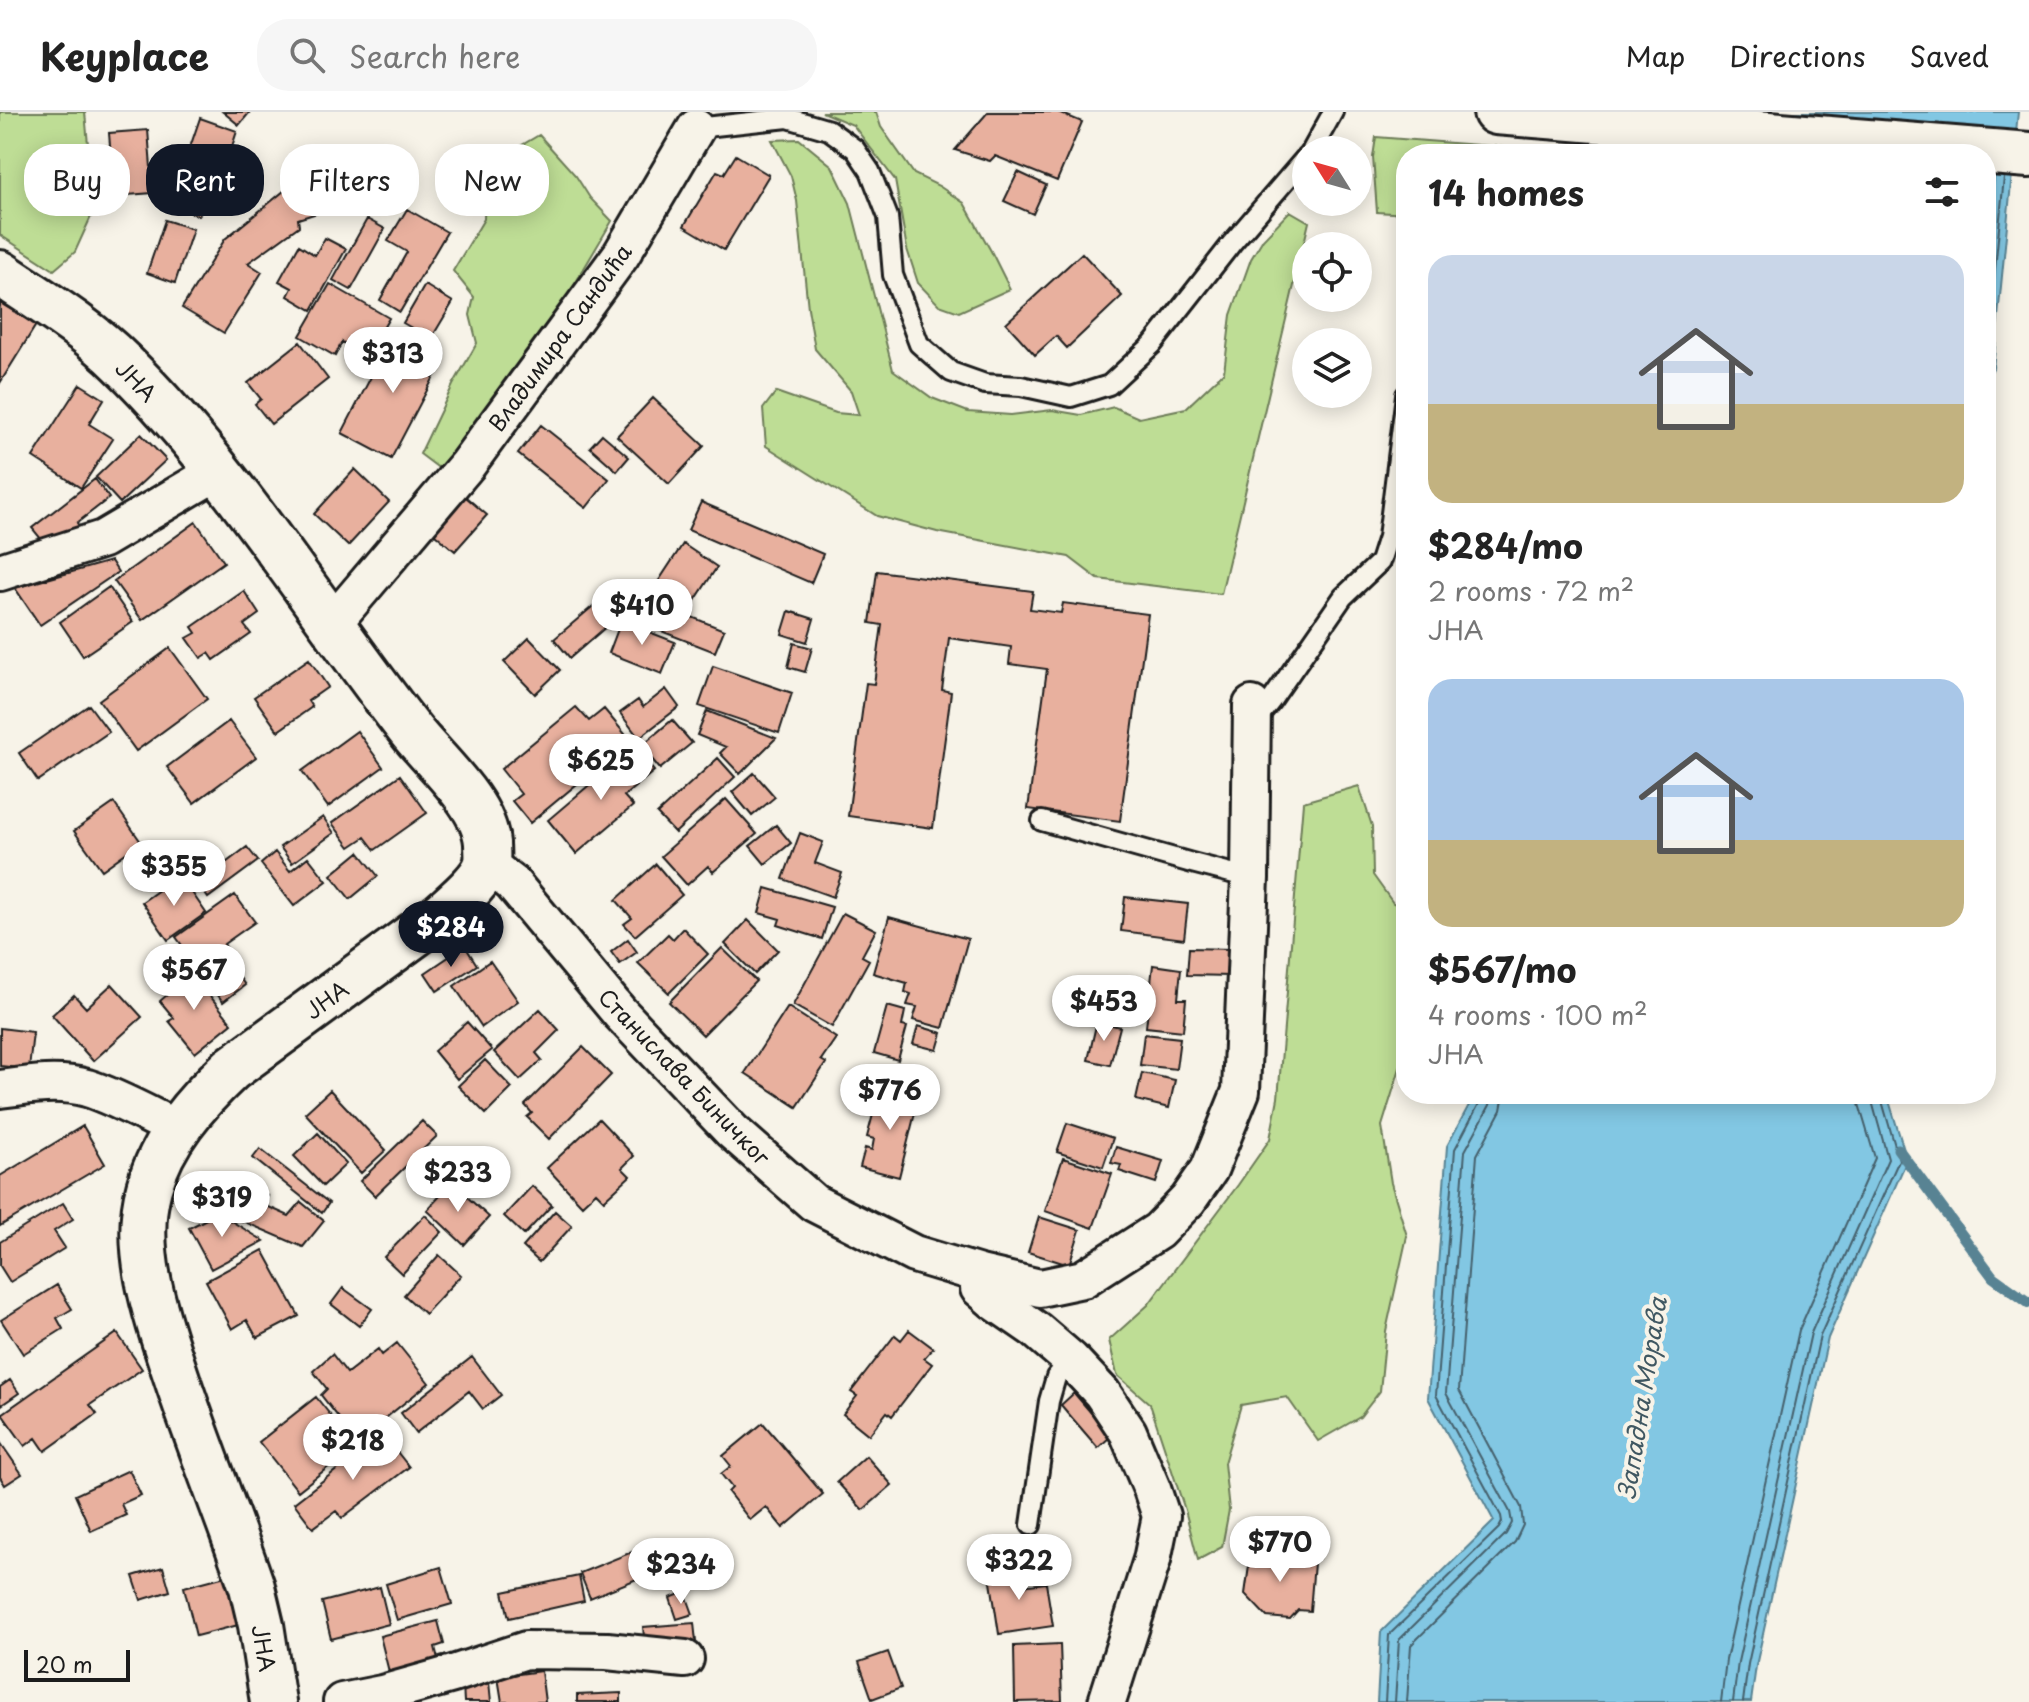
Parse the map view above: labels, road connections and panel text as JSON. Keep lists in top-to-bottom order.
{
  "streets": {
    "main road": ["ЈНА"],
    "street": ["Владимира Сандића", "Станислава Биничког"]
  },
  "crossings": [
    ["Владимира Сандића", "ЈНА"],
    ["ЈНА", "Станислава Биничког"]
  ],
  "water": ["Западна Морава"],
  "scale_bar": "20 m",
  "north": "top left",
  "page": {
    "header": "Keyplace",
    "search": "Search here",
    "nav": ["Map", "Directions", "Saved"],
    "chip": [
      "Buy",
      "Rent",
      "Filters",
      "New"
    ],
    "heading": "14 homes",
    "list": [
      {
        "name": "$284/mo",
        "note": "2 rooms · 72 m² · ЈНА"
      },
      {
        "name": "$567/mo",
        "note": "4 rooms · 100 m² · ЈНА"
      }
    ],
    "price": [
      "$313",
      "$410",
      "$625",
      "$355",
      "$284",
      "$567",
      "$453",
      "$776",
      "$233",
      "$319",
      "$218",
      "$770",
      "$322",
      "$234"
    ],
    "scale": "20 m"
  }
}
